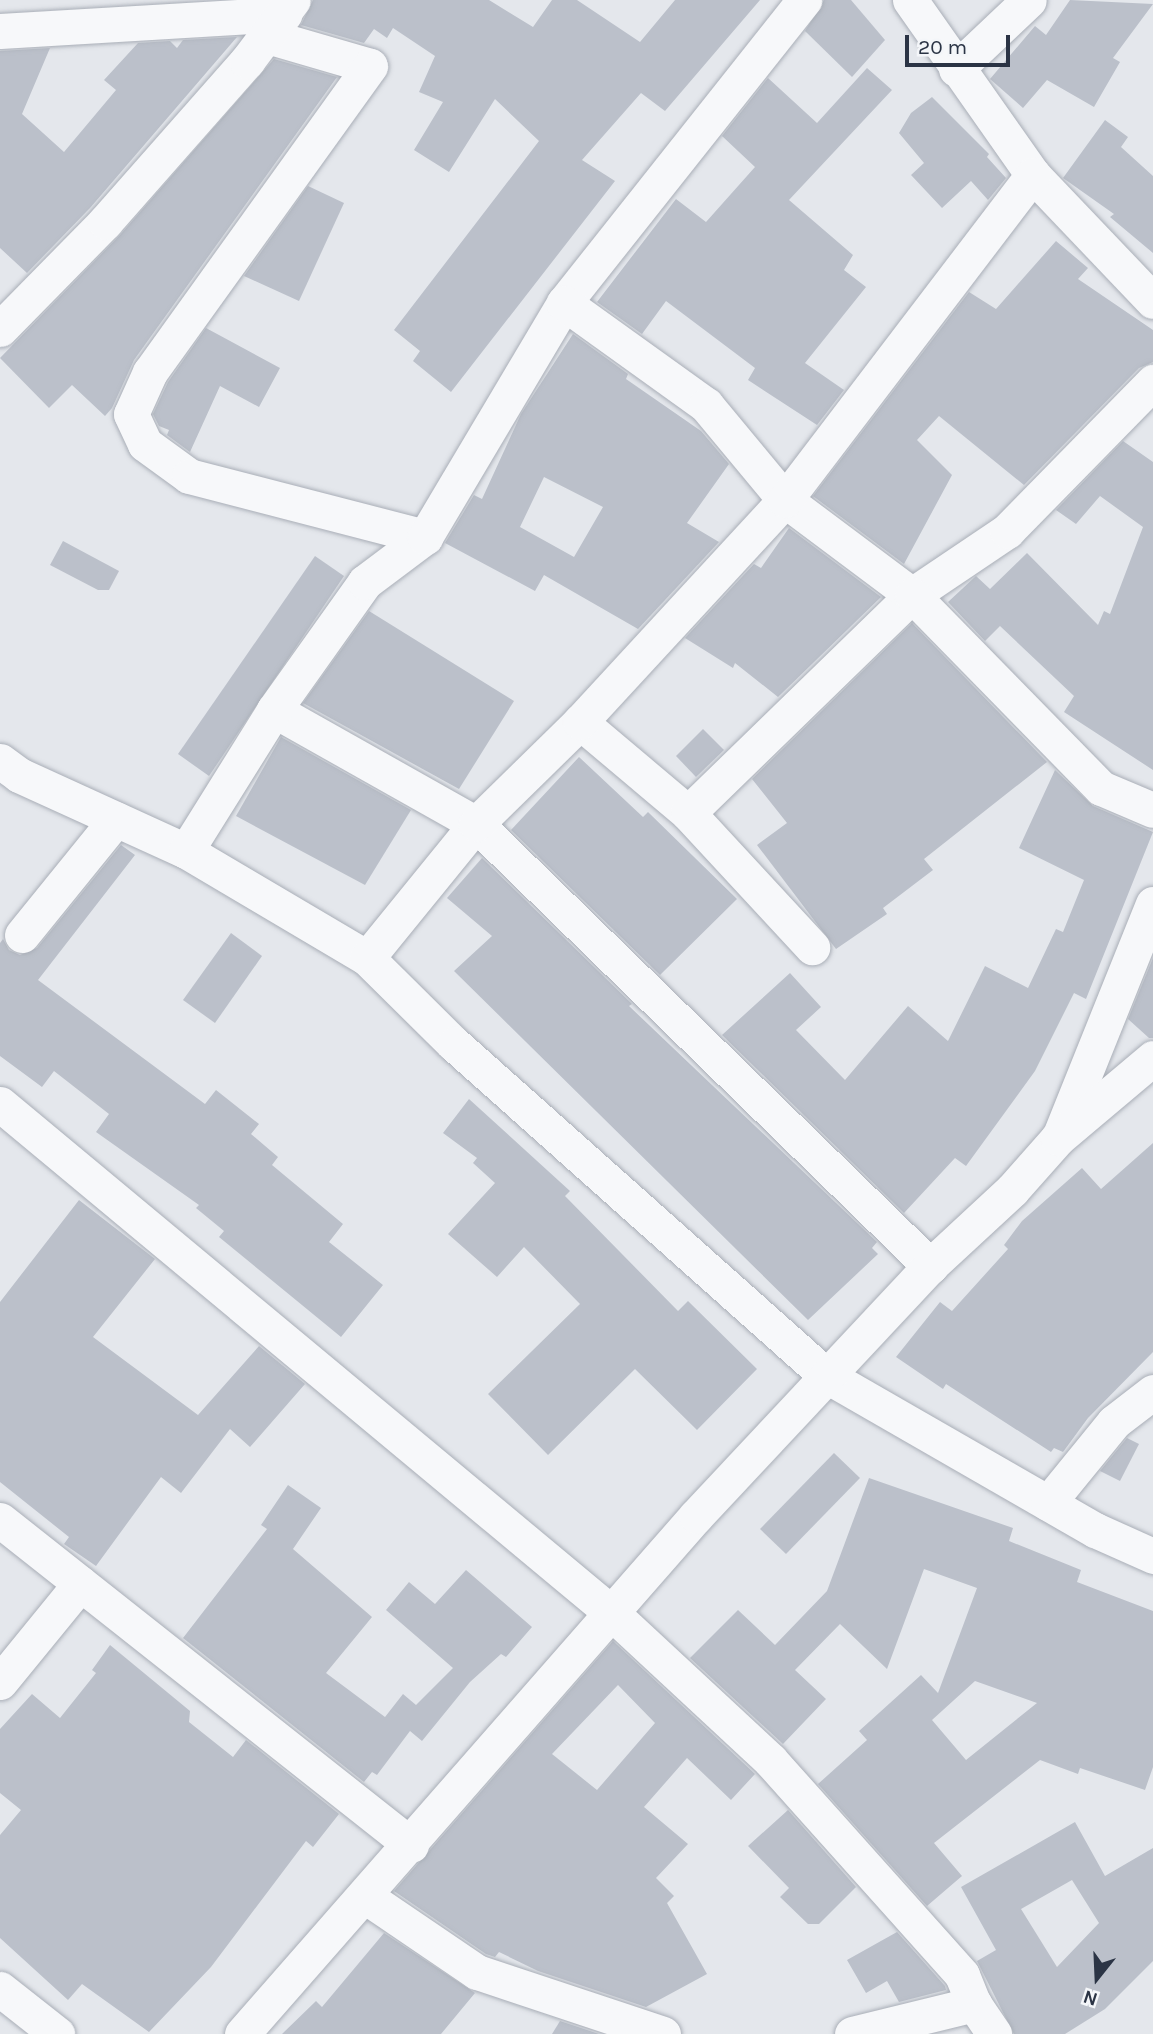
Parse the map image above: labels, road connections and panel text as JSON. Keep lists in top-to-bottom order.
{
  "scale_bar": "20 m",
  "north": "bottom"
}
